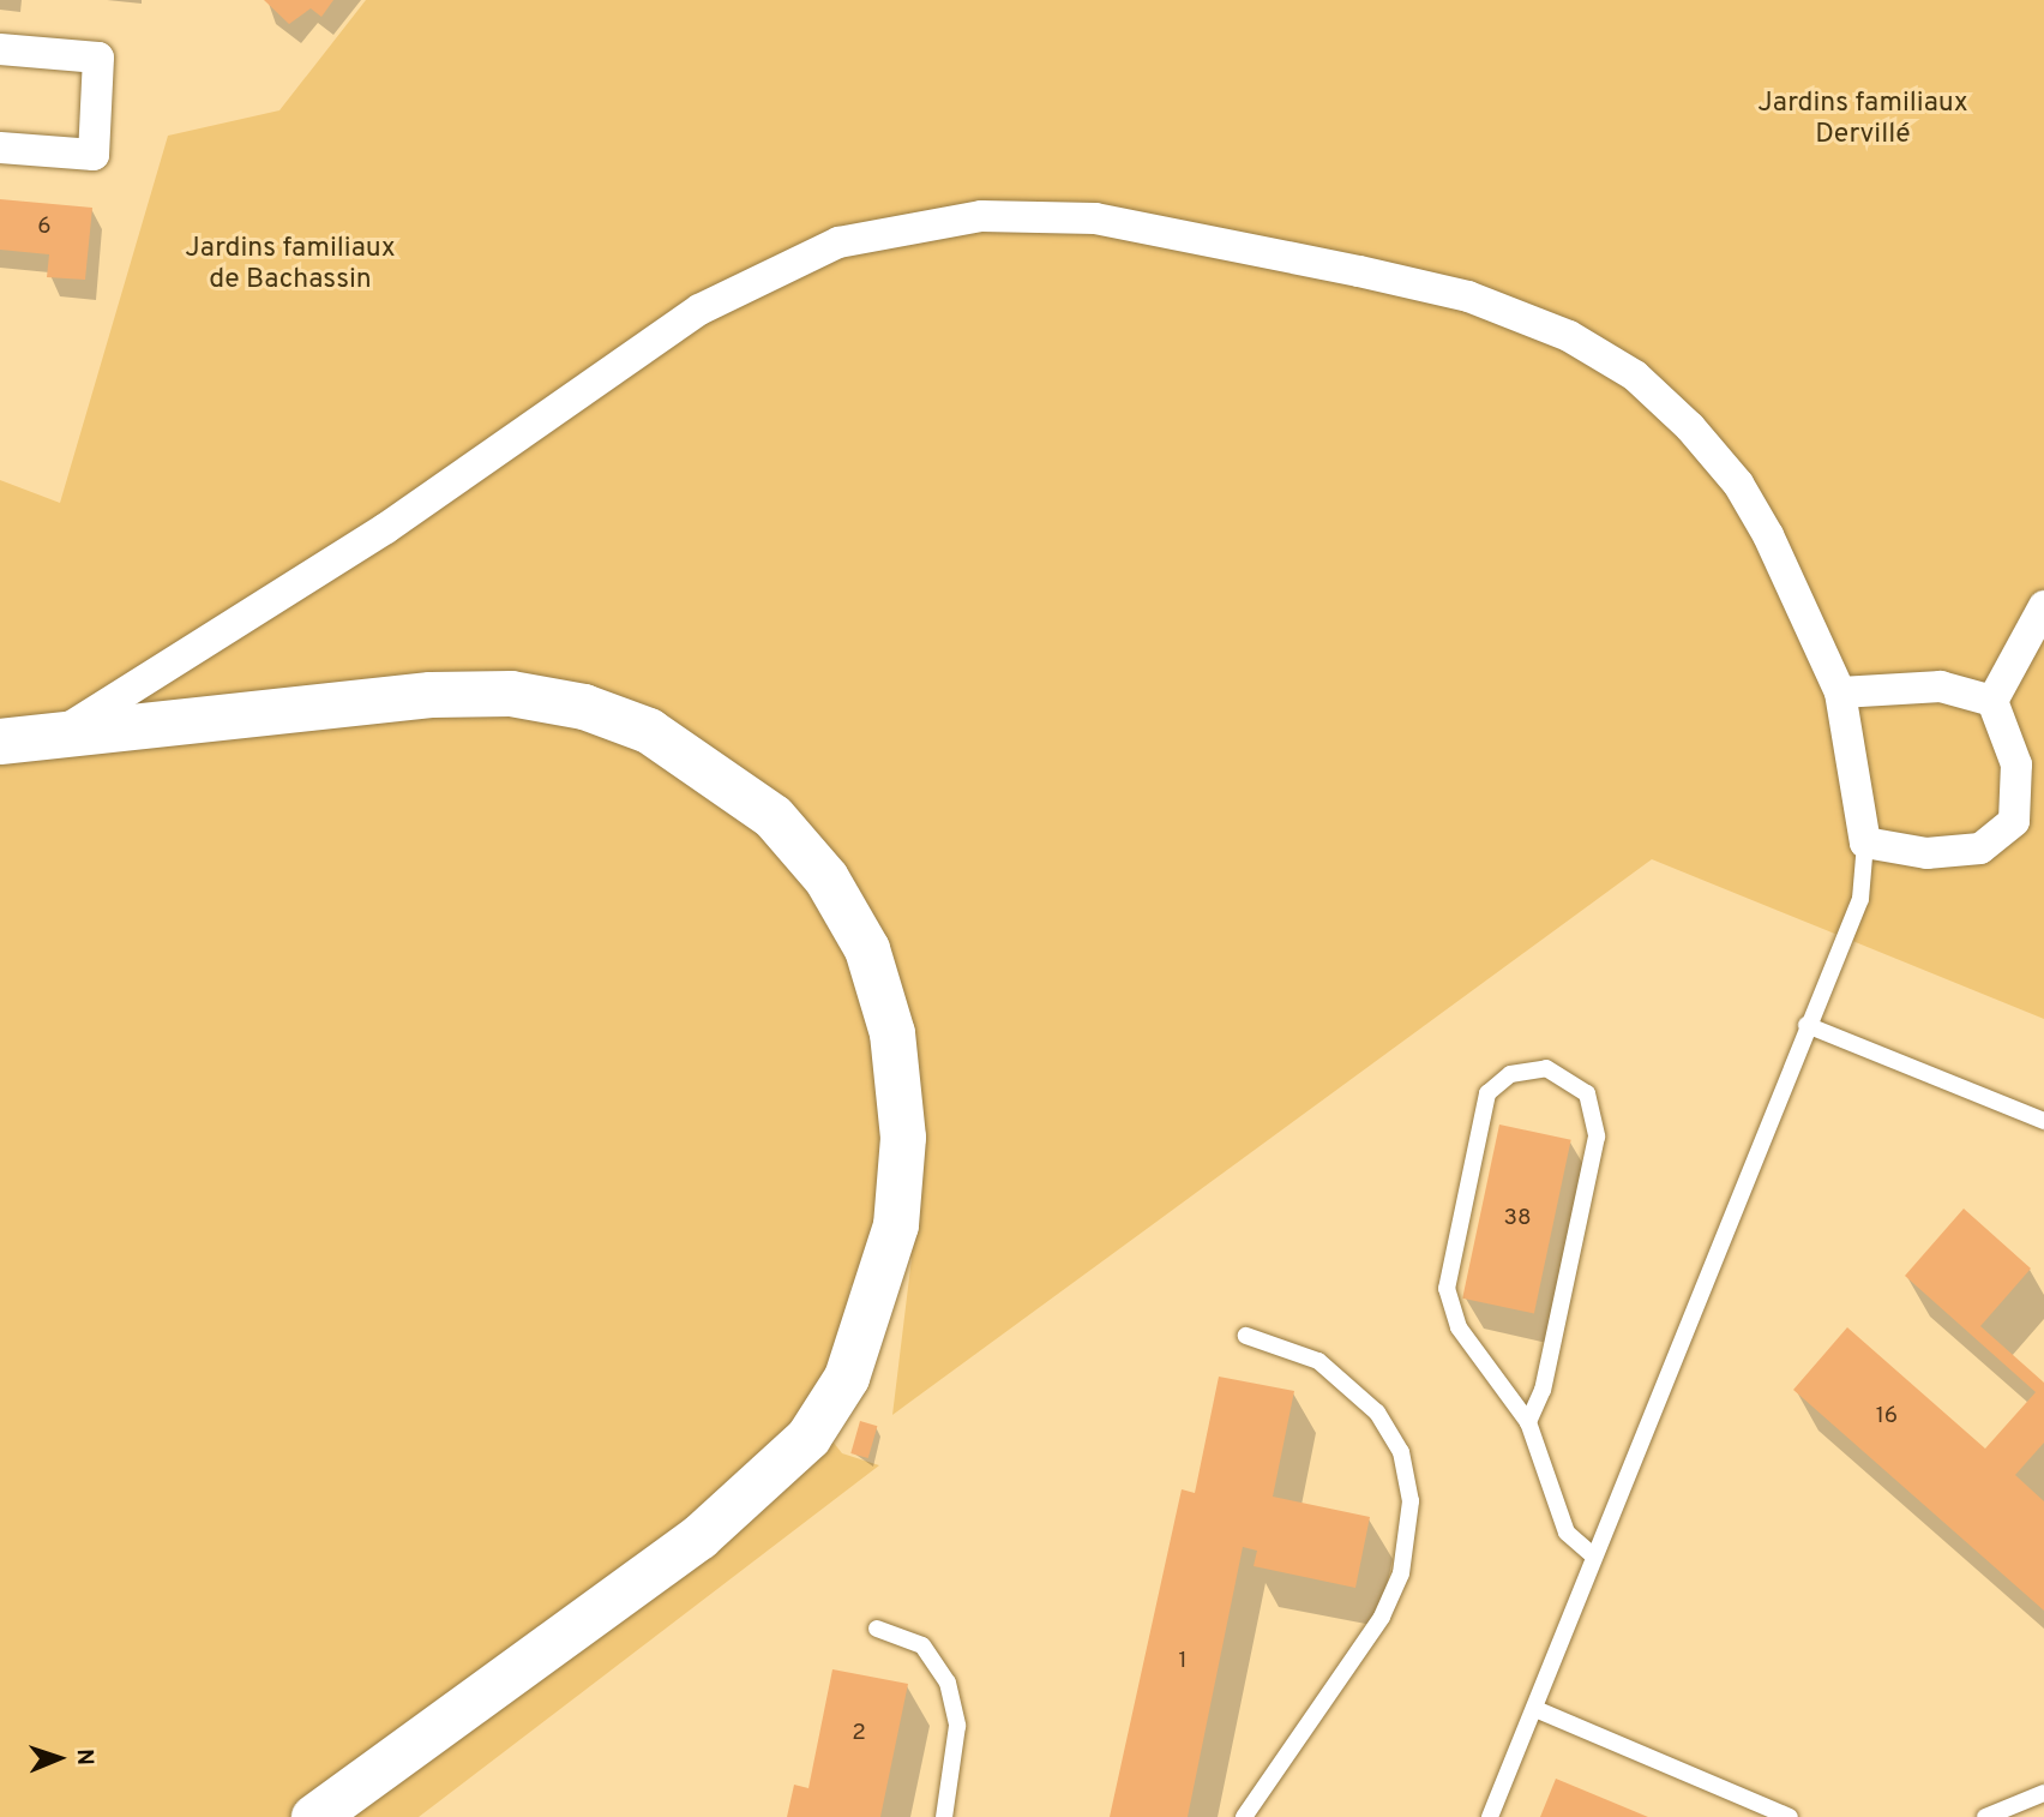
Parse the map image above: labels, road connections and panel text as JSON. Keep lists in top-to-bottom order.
{
  "parks": ["Jardins familiaux Dervillé", "Jardins familiaux de Bachassin"],
  "house_numbers": [
    "6",
    "38",
    "16",
    "1",
    "2"
  ],
  "north": "right"
}
